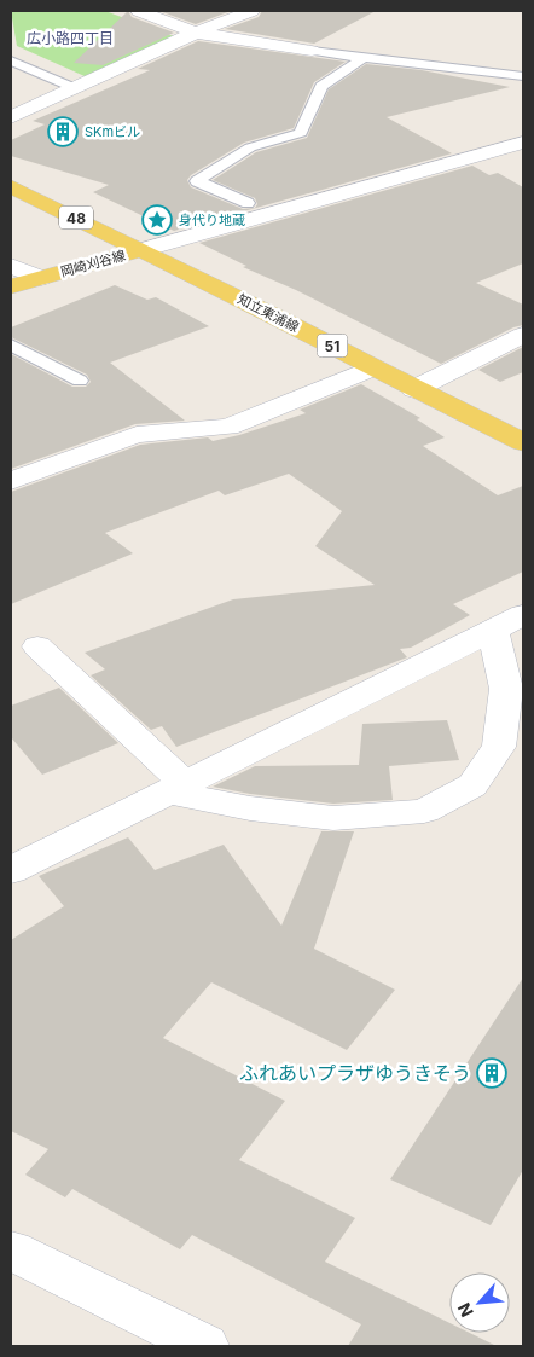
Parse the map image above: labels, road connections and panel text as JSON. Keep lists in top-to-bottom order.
{
  "streets": {
    "main road": [
      "48",
      "岡崎刈谷線",
      "知立東浦線",
      "51"
    ]
  },
  "crossings": [
    ["岡崎刈谷線", "知立東浦線"]
  ],
  "districts": ["広小路四丁目"],
  "places": {
    "building": ["SKmビル", "ふれあいプラザゆうきそう"],
    "place": ["身代り地蔵"]
  },
  "north": "bottom left"
}
